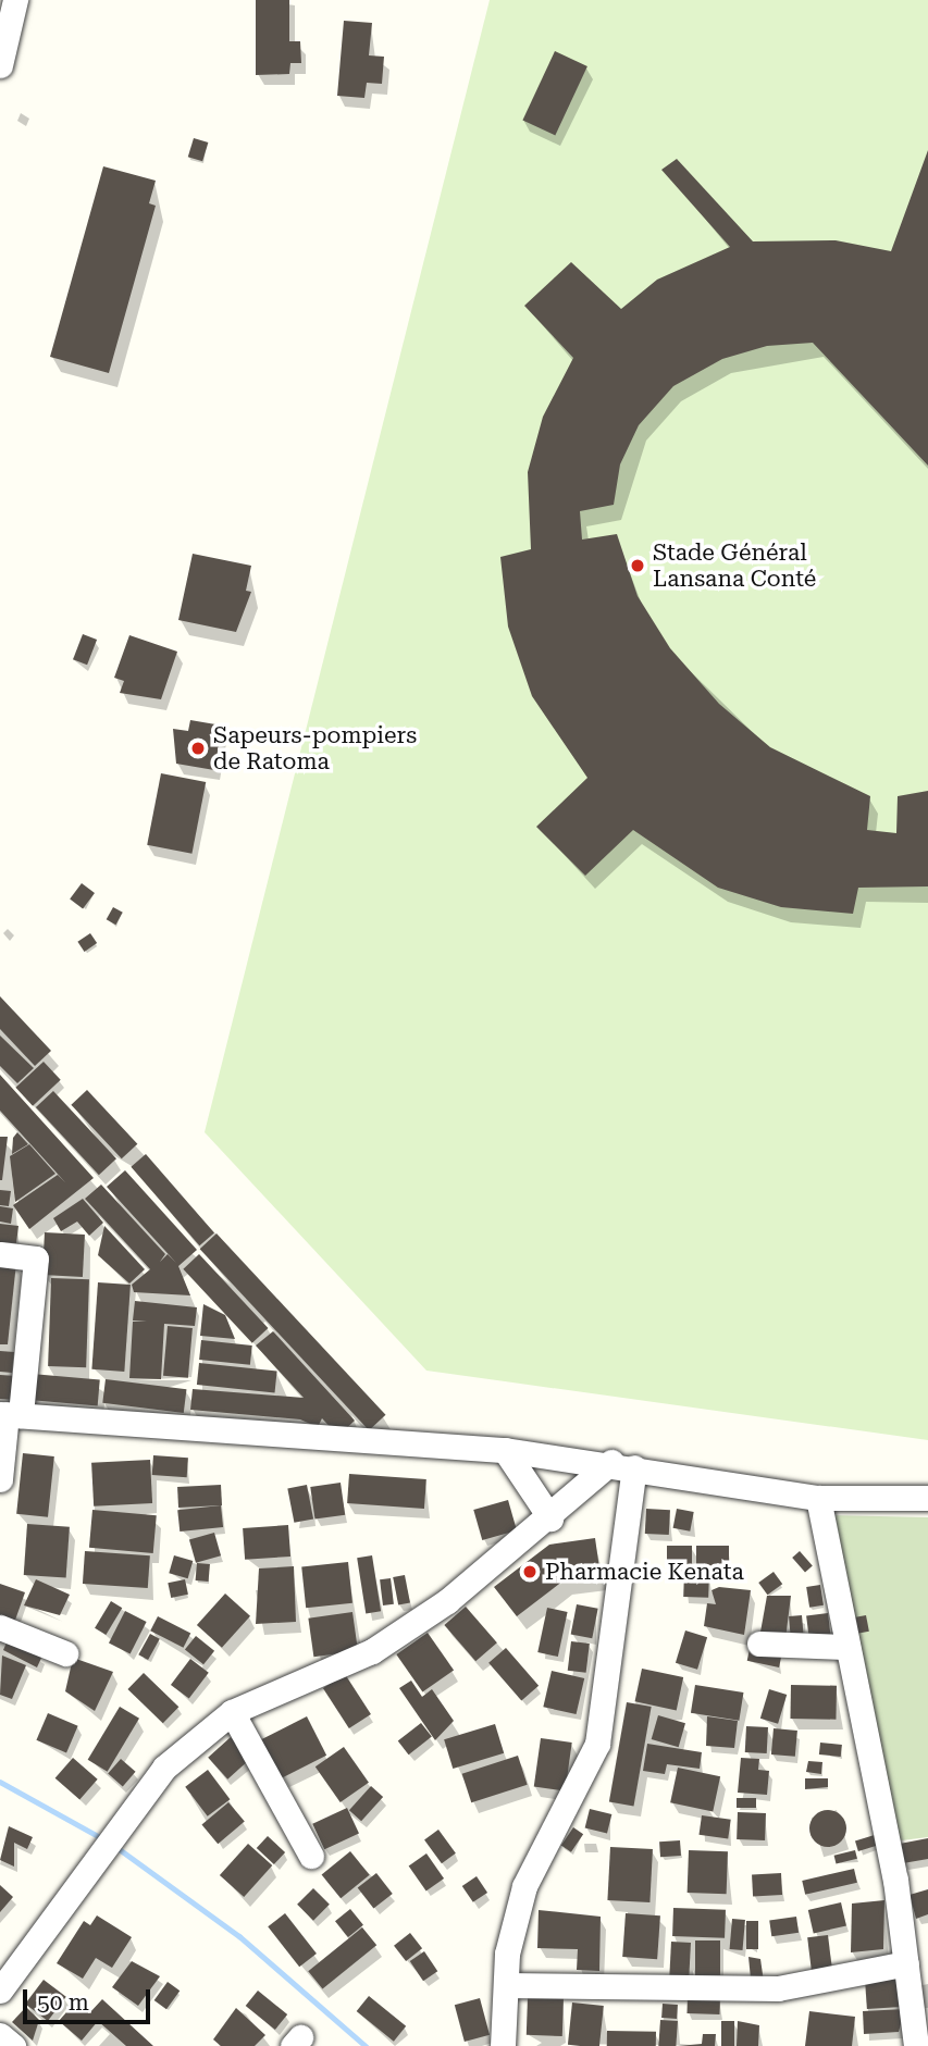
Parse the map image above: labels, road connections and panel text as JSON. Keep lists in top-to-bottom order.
{
  "places": ["Stade Général Lansana Conté", "Sapeurs-pompiers de Ratoma", "Pharmacie Kenata"],
  "scale_bar": "50 m"
}
